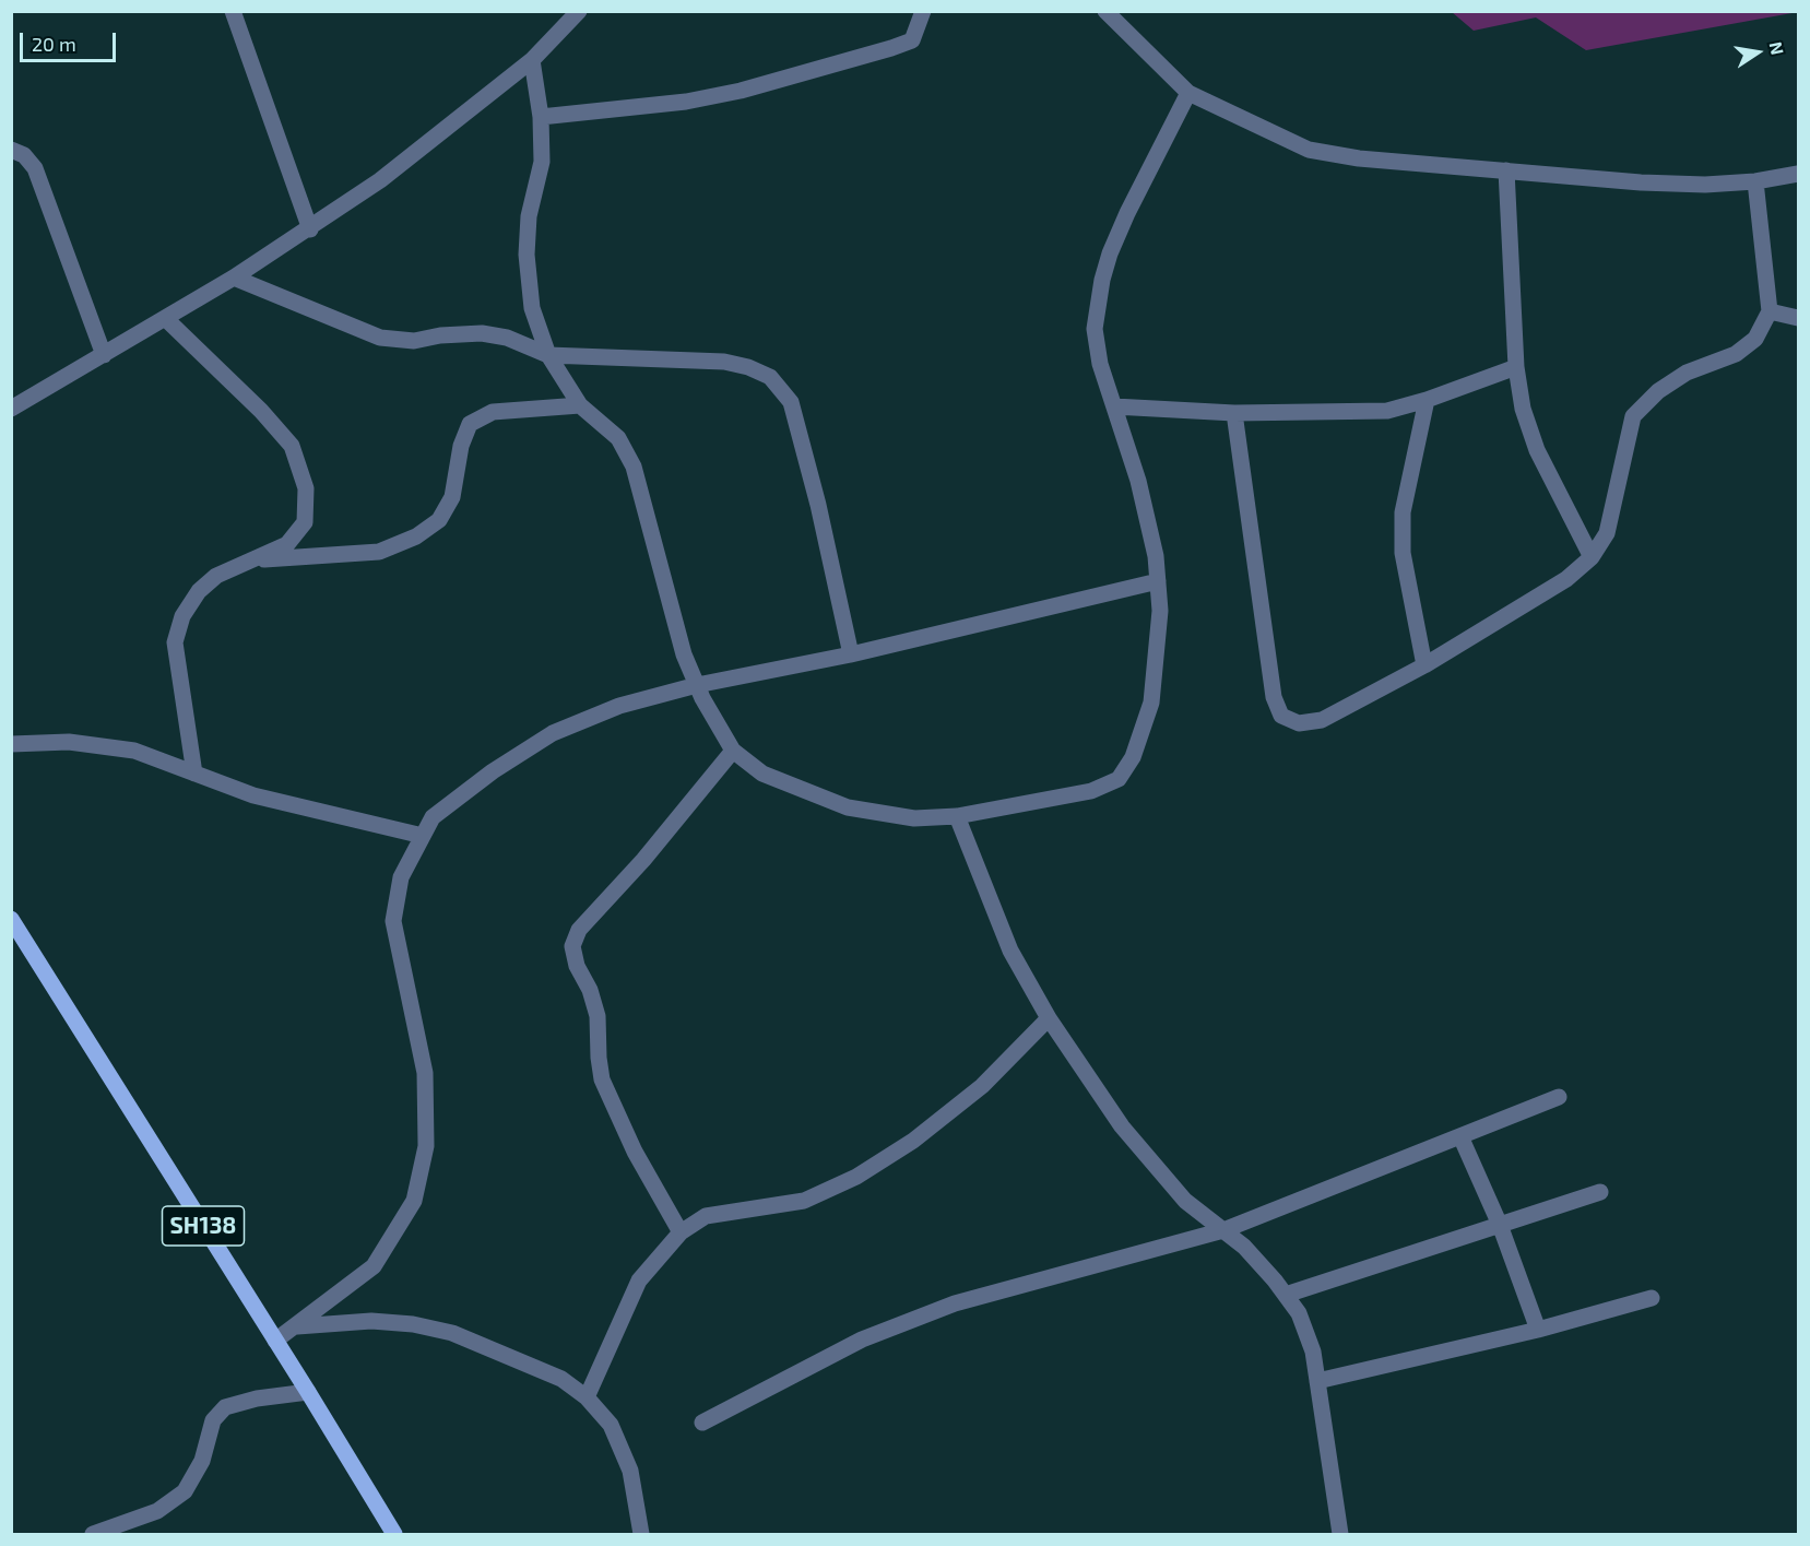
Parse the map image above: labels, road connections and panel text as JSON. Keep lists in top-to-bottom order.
{
  "streets": {
    "main road": ["SH138"]
  },
  "scale_bar": "20 m",
  "north": "right"
}
